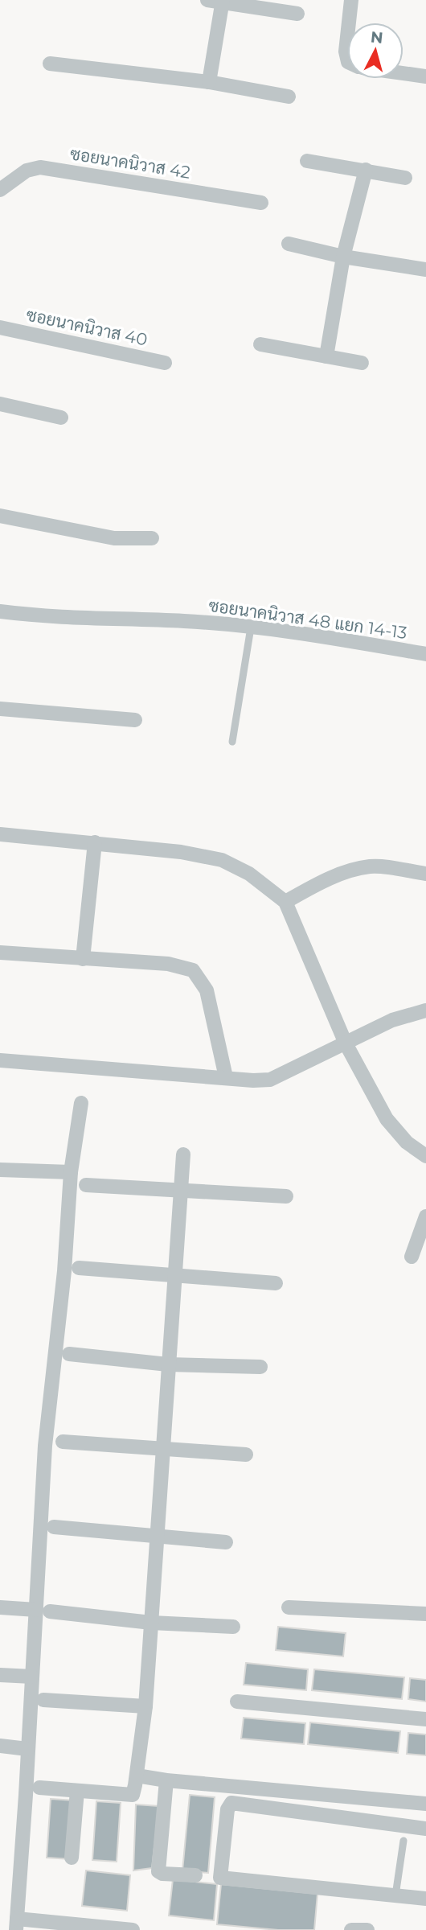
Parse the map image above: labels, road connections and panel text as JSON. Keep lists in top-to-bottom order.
{
  "streets": {
    "street": ["ซอยนาคนิวาส 42", "ซอยนาคนิวาส 40", "ซอยนาคนิวาส 48 แยก 14-13"]
  },
  "north": "top"
}
